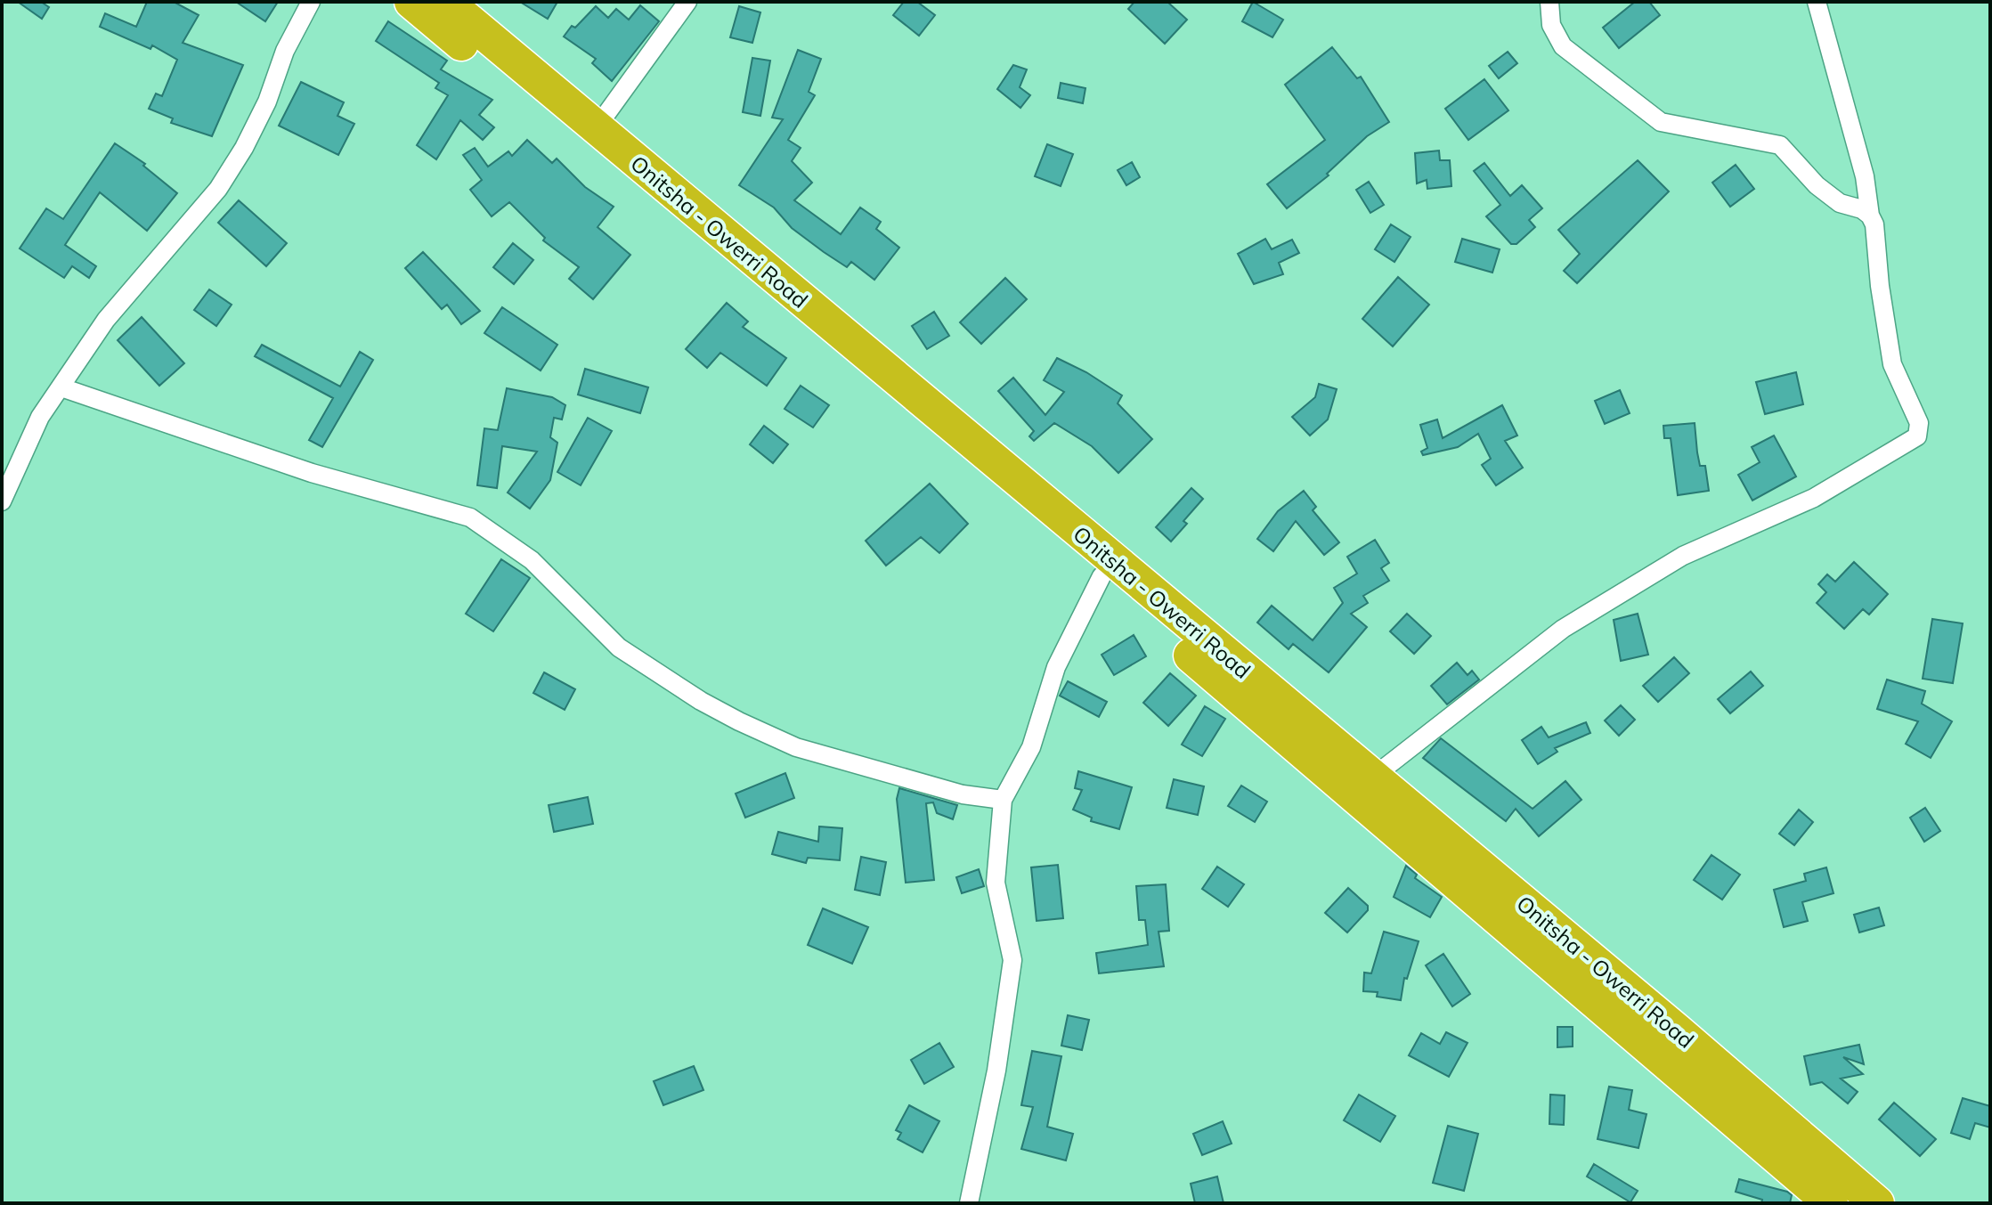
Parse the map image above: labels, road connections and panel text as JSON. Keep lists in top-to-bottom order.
{
  "streets": {
    "highway": ["Onitsha - Owerri Road"]
  }
}
